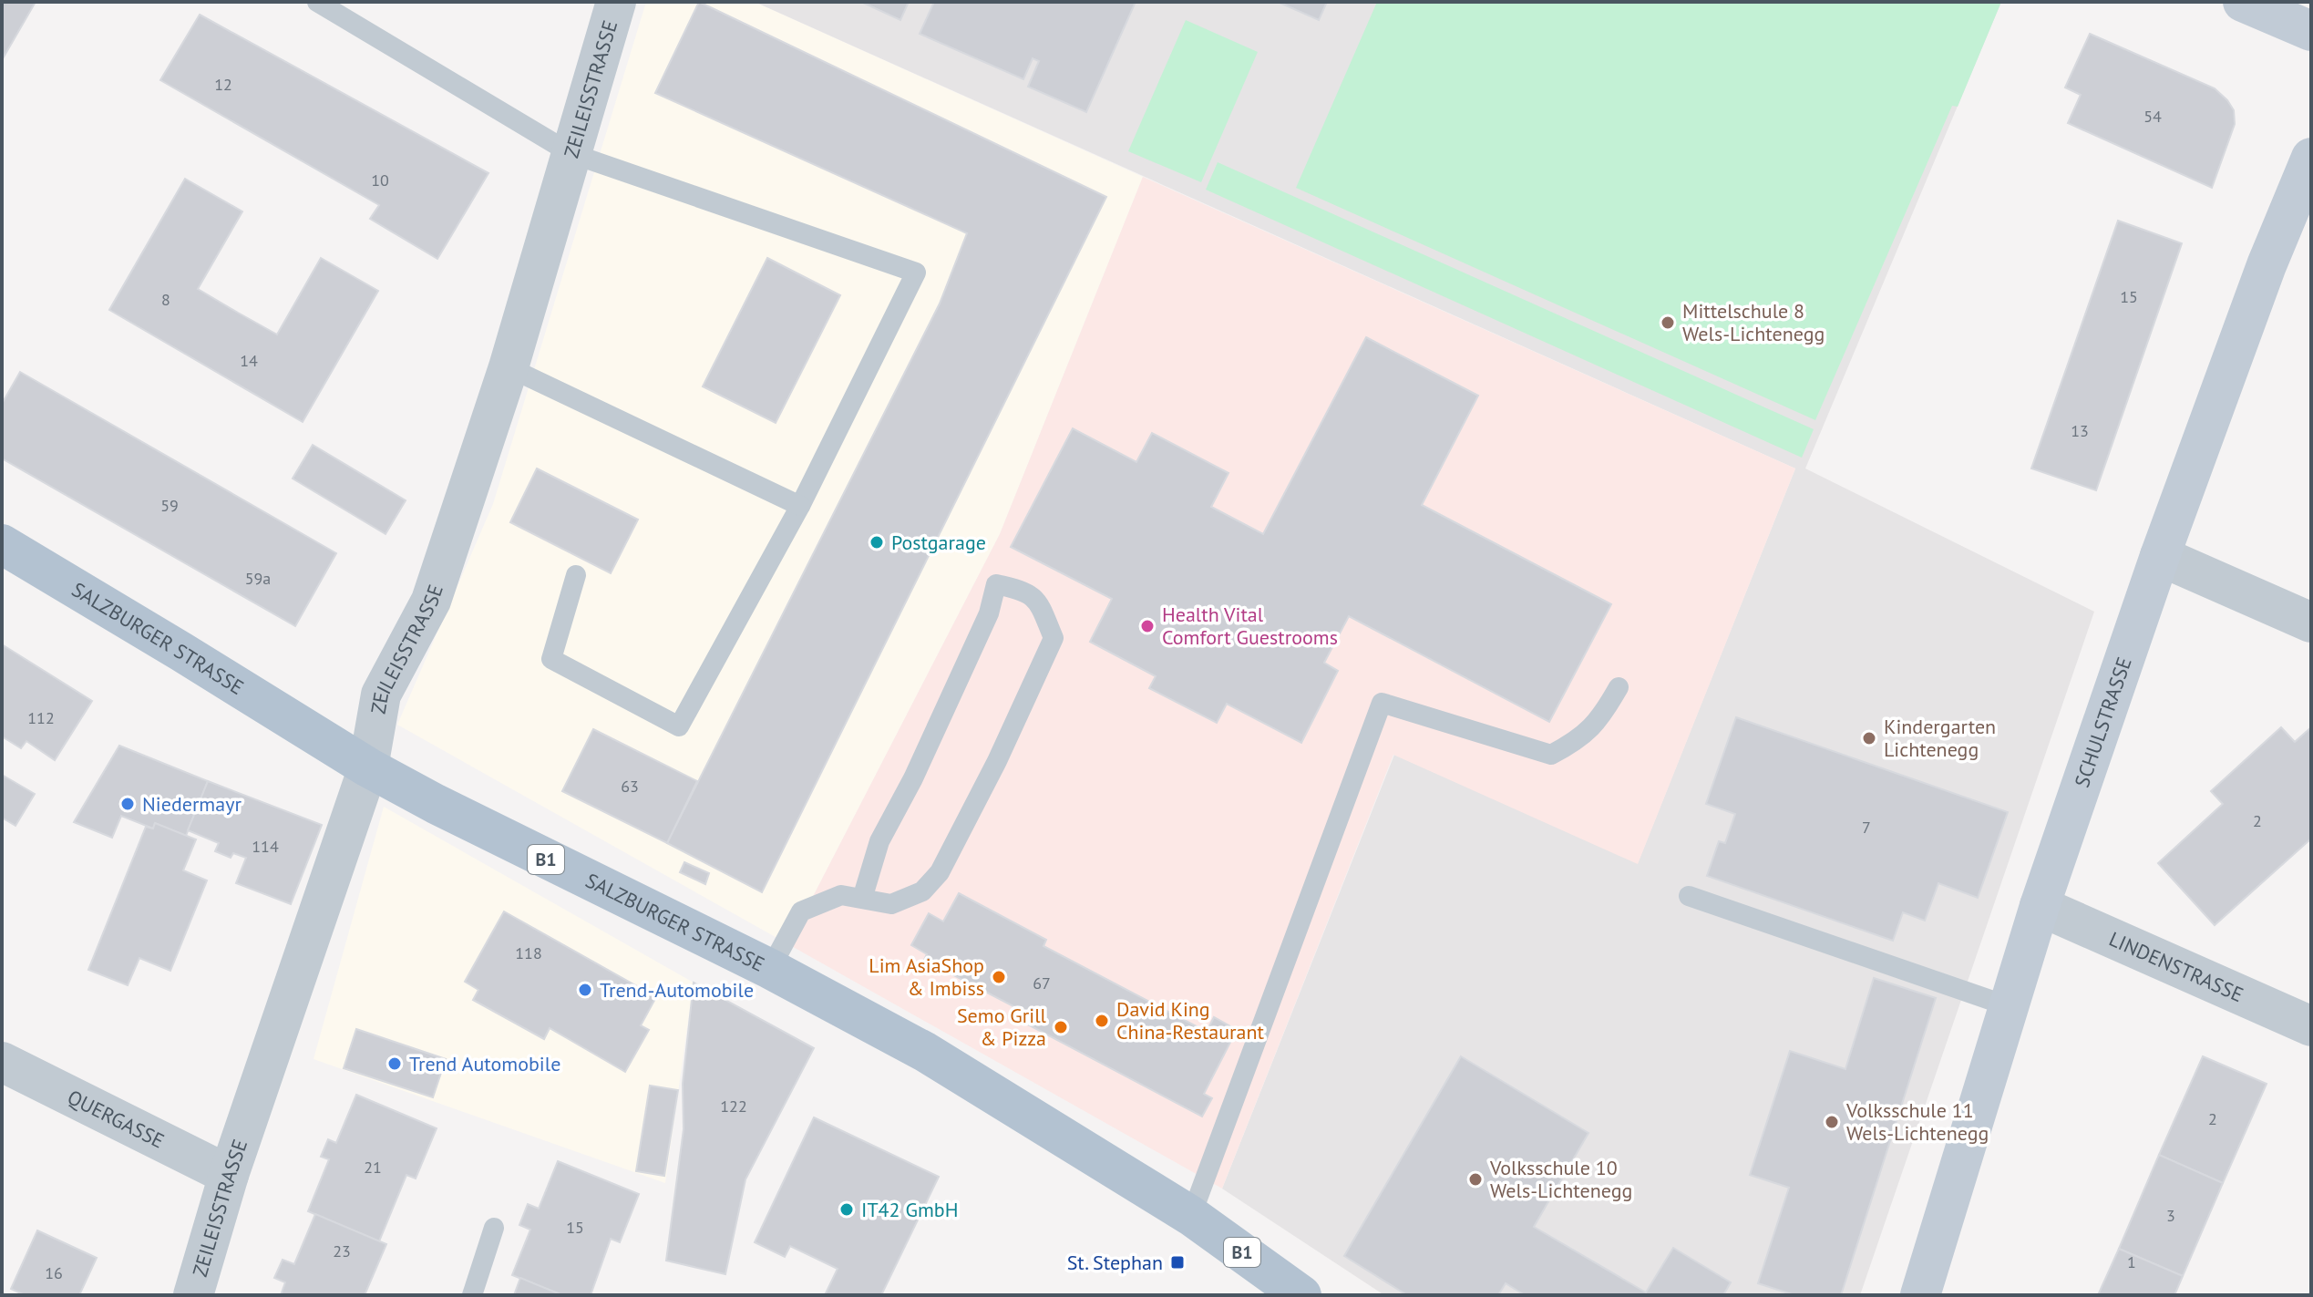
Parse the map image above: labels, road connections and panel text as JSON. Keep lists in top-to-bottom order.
{
  "streets": {
    "main road": ["SALZBURGER STRASSE", "B1"],
    "street": [
      "ZEILEISSTRASSE",
      "SCHULSTRASSE",
      "LINDENSTRASSE",
      "QUERGASSE"
    ]
  },
  "crossings": [
    ["ZEILEISSTRASSE", "SALZBURGER STRASSE"],
    ["ZEILEISSTRASSE", "QUERGASSE"],
    ["SCHULSTRASSE", "LINDENSTRASSE"]
  ],
  "places": {
    "other": [
      "Mittelschule 8 Wels-Lichtenegg",
      "Postgarage",
      "Health Vital Comfort Guestrooms",
      "Kindergarten Lichtenegg",
      "Niedermayr",
      "Lim AsiaShop & Imbiss",
      "Trend-Automobile",
      "David King China-Restaurant",
      "Semo Grill & Pizza",
      "Trend Automobile",
      "Volksschule 11 Wels-Lichtenegg",
      "Volksschule 10 Wels-Lichtenegg",
      "IT42 GmbH"
    ],
    "transit": ["St. Stephan"]
  },
  "house_numbers": [
    "12",
    "54",
    "10",
    "15",
    "8",
    "14",
    "13",
    "59",
    "59a",
    "112",
    "63",
    "2",
    "7",
    "114",
    "118",
    "67",
    "122",
    "2",
    "21",
    "3",
    "15",
    "23",
    "1",
    "16"
  ]
}
